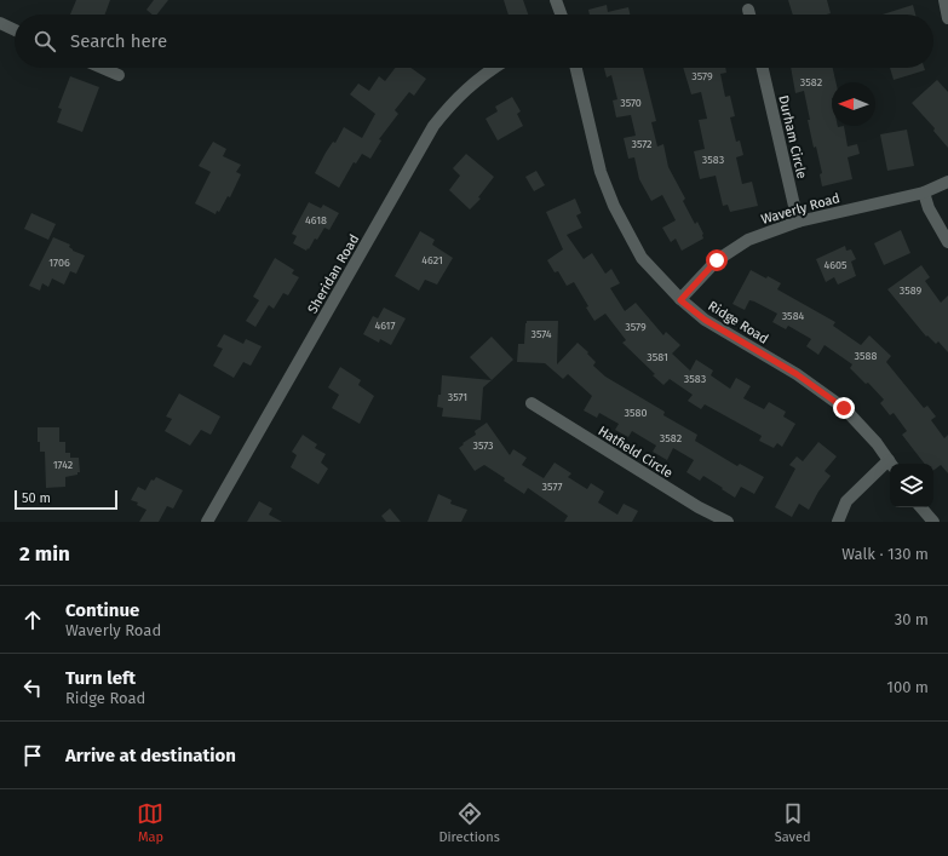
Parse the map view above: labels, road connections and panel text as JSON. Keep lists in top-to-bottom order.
{
  "streets": {
    "street": [
      "Durham Circle",
      "Waverly Road",
      "Sheridan Road",
      "Ridge Road",
      "Hatfield Circle"
    ]
  },
  "crossings": [
    ["Durham Circle", "Waverly Road"],
    ["Waverly Road", "Ridge Road"]
  ],
  "house_numbers": [
    "3579",
    "3582",
    "3570",
    "3572",
    "3583",
    "4618",
    "4621",
    "1706",
    "4605",
    "3589",
    "3584",
    "4617",
    "3579",
    "3574",
    "3588",
    "3581",
    "3583",
    "3571",
    "3580",
    "3582",
    "3573",
    "1742",
    "3577"
  ],
  "scale_bar": "50 m",
  "north": "left",
  "page": {
    "search": "Search here",
    "scale": "50 m",
    "heading": ["2 min", "Walk · 130 m"],
    "list": [
      ["Continue", "Waverly Road", "30 m"],
      ["Turn left", "Ridge Road", "100 m"],
      "Arrive at destination"
    ],
    "nav": ["Map", "Directions", "Saved"]
  }
}
